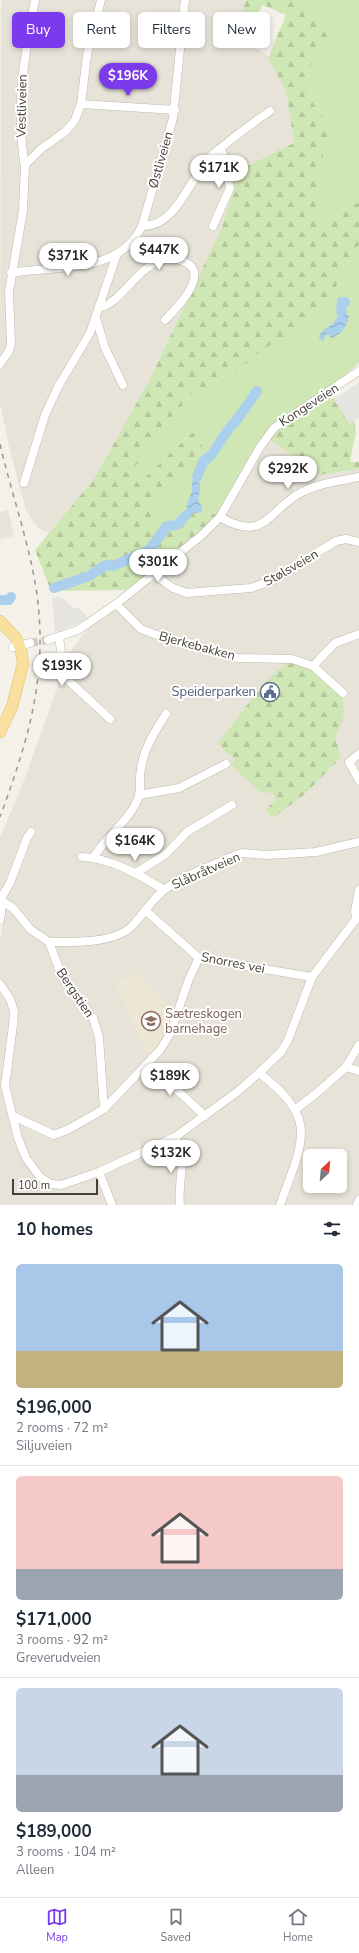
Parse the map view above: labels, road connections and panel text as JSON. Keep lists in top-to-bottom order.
{
  "streets": {
    "street": [
      "Vestliveien",
      "Østliveien",
      "Kongeveien",
      "Stølsveien",
      "Bjerkebakken",
      "Slåbråtveien",
      "Snorres vei",
      "Bergstien"
    ]
  },
  "crossings": [
    ["Vestliveien", "Østliveien"],
    ["Kongeveien", "Stølsveien"],
    ["Kongeveien", "Bjerkebakken"],
    ["Slåbråtveien", "Snorres vei"],
    ["Slåbråtveien", "Bergstien"]
  ],
  "places": {
    "public building": ["Speiderparken"],
    "school or university": ["Sætreskogen barnehage"]
  },
  "scale_bar": "100 m",
  "north": "top right",
  "page": {
    "chip": [
      "Buy",
      "Rent",
      "Filters",
      "New"
    ],
    "price": [
      "$196K",
      "$171K",
      "$447K",
      "$371K",
      "$292K",
      "$301K",
      "$193K",
      "$164K",
      "$189K",
      "$132K"
    ],
    "scale": "100 m",
    "heading": "10 homes",
    "list": [
      {
        "name": "$196,000",
        "note": "2 rooms · 72 m² · Siljuveien"
      },
      {
        "name": "$171,000",
        "note": "3 rooms · 92 m² · Greverudveien"
      },
      {
        "name": "$189,000",
        "note": "3 rooms · 104 m² · Alleen"
      }
    ],
    "tabs": ["Map", "Saved", "Home"]
  }
}
